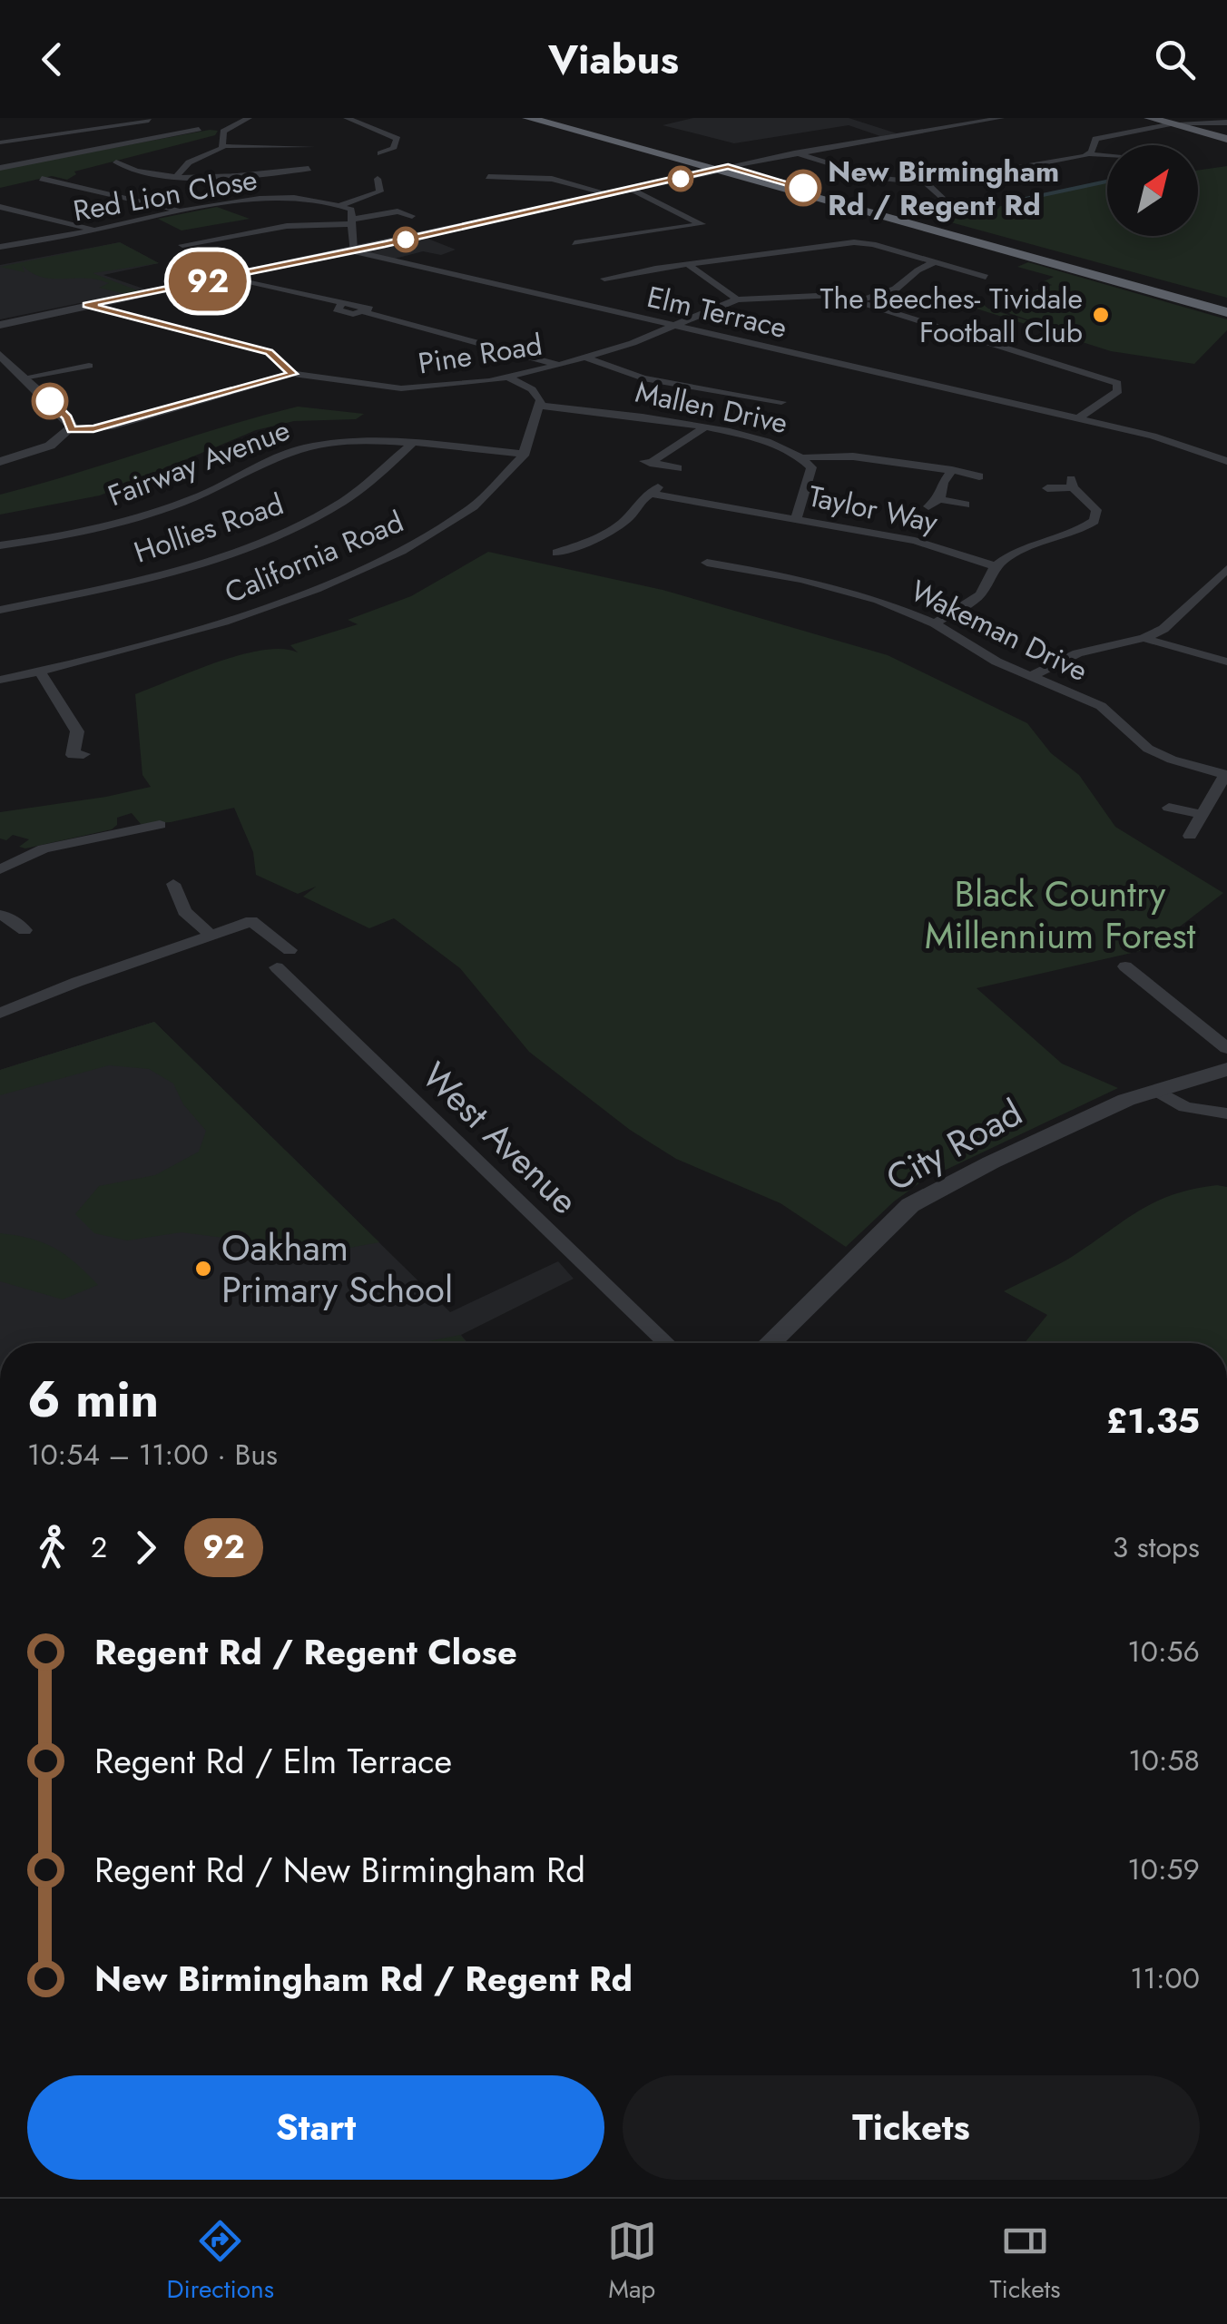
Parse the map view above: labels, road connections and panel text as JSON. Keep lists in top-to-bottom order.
{
  "streets": {
    "street": [
      "Red Lion Close",
      "Elm Terrace",
      "Pine Road",
      "Mallen Drive",
      "Fairway Avenue",
      "Taylor Way",
      "Hollies Road",
      "California Road",
      "Wakeman Drive",
      "West Avenue",
      "City Road"
    ]
  },
  "crossings": [
    ["Elm Terrace", "Pine Road"],
    ["Mallen Drive", "Taylor Way"],
    ["Mallen Drive", "California Road"],
    ["Fairway Avenue", "Hollies Road"],
    ["Fairway Avenue", "California Road"]
  ],
  "parks": ["Black Country Millennium Forest"],
  "places": ["New Birmingham Rd / Regent Rd", "The Beeches- Tividale Football Club", "Oakham Primary School"],
  "lines": ["bus line 92"],
  "north": "top right",
  "page": {
    "header": "Viabus",
    "on_map": "92",
    "heading": ["6 min", "10:54 – 11:00 · Bus", "£1.35"],
    "legs": ["2", "92", "3 stops"],
    "list": [
      {
        "name": "Regent Rd / Regent Close",
        "value": "10:56"
      },
      {
        "name": "Regent Rd / Elm Terrace",
        "value": "10:58"
      },
      {
        "name": "Regent Rd / New Birmingham Rd",
        "value": "10:59"
      },
      {
        "name": "New Birmingham Rd / Regent Rd",
        "value": "11:00"
      }
    ],
    "buttons": ["Start", "Tickets"],
    "tabs": ["Directions", "Map", "Tickets"]
  }
}
